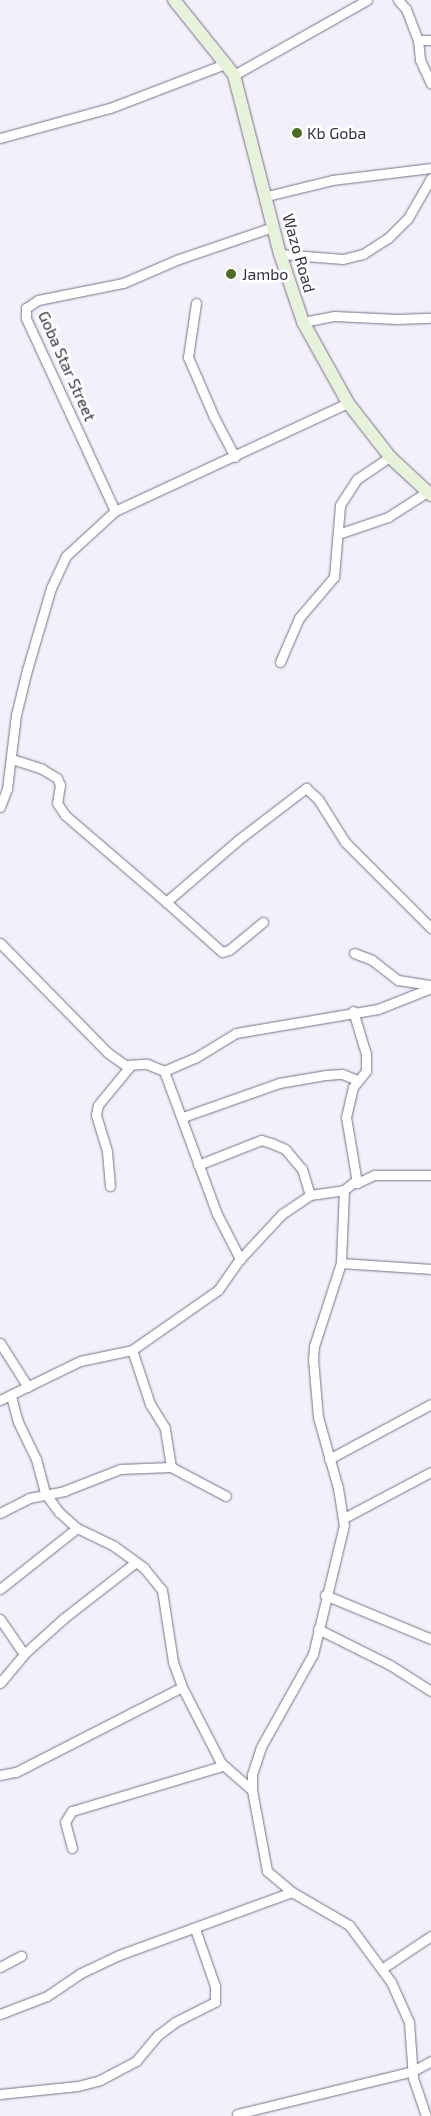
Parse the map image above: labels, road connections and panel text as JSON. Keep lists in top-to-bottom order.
{
  "streets": {
    "main road": ["Wazo Road"],
    "street": ["Goba Star Street"]
  },
  "crossings": [
    ["Wazo Road", "Goba Star Street"]
  ],
  "places": ["Kb Goba", "Jambo"]
}
